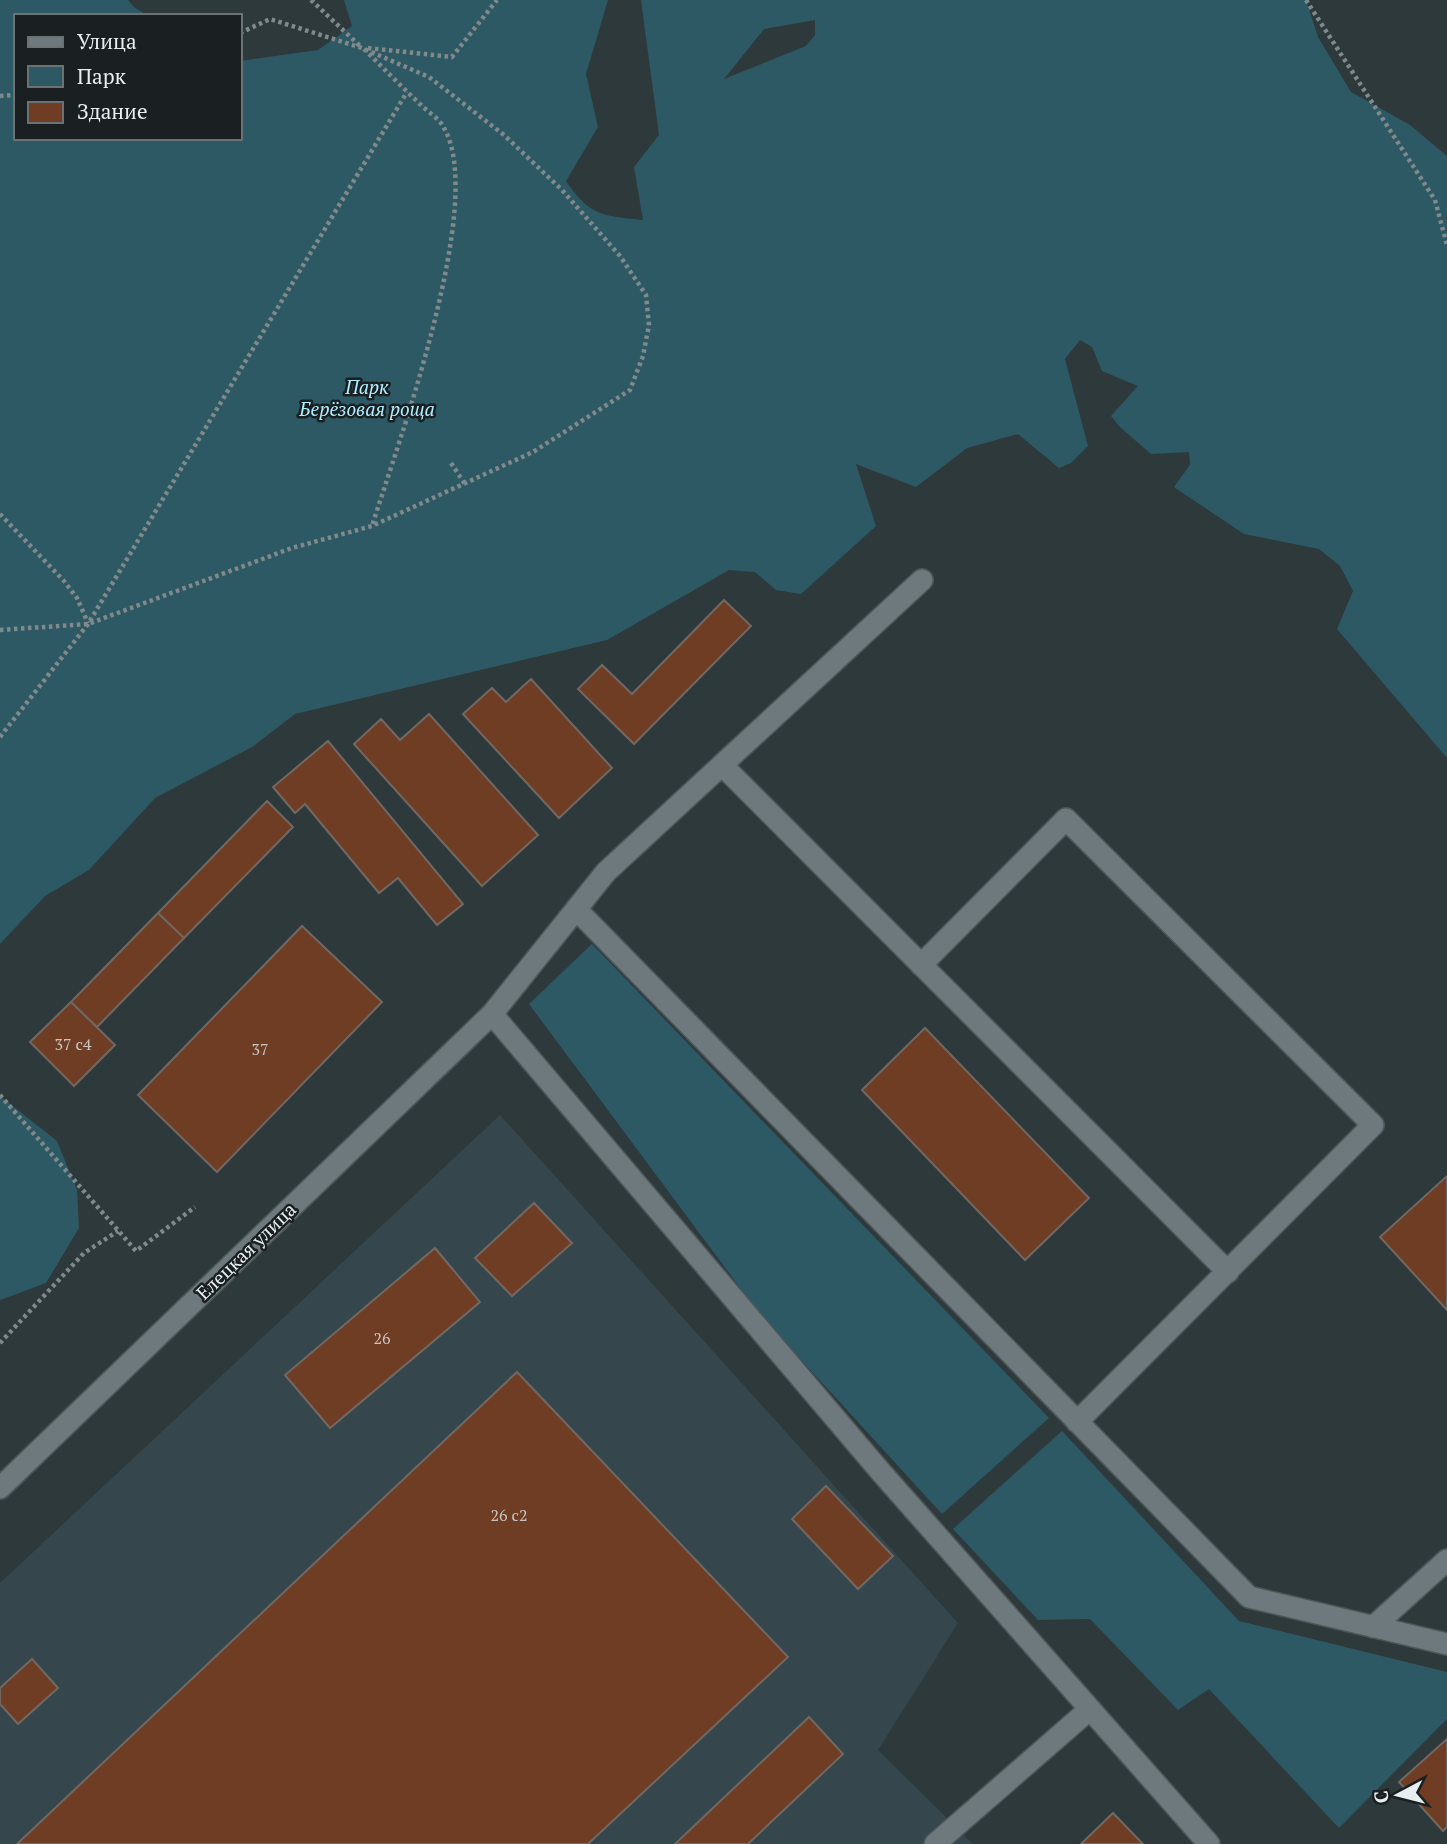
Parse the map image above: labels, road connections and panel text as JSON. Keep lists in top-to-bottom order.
{
  "streets": {
    "street": ["Елецкая улица"]
  },
  "parks": ["Парк Берёзовая роща"],
  "house_numbers": [
    "37 с4",
    "37",
    "26",
    "26 с2"
  ],
  "legend": ["Улица", "Парк", "Здание"],
  "north": "left"
}
